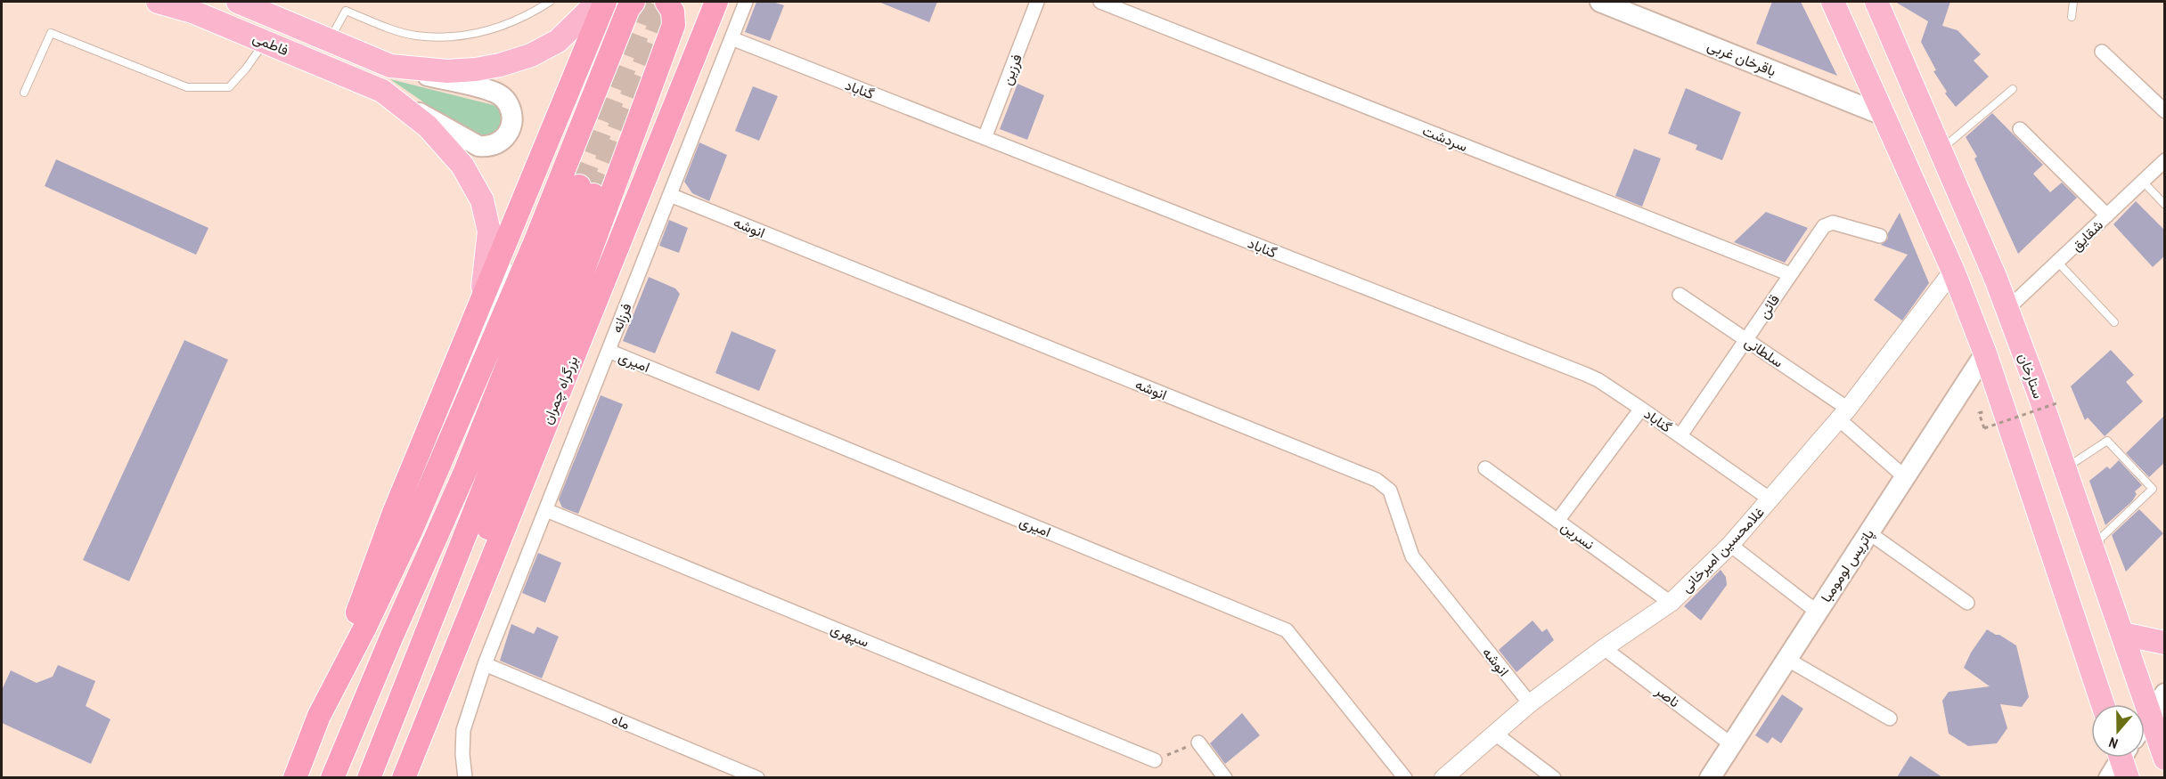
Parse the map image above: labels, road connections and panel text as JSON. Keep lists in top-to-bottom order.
{
  "streets": {
    "highway": ["بزرگراه چمران"],
    "main road": [
      "فاطمی",
      "باقرخان غربی",
      "ستارخان",
      "پاتریس لومومبا"
    ],
    "street": [
      "فرزین",
      "گناباد",
      "سردشت",
      "انوشه",
      "شقایق",
      "قائن",
      "فرزانه",
      "سلطانی",
      "امیری",
      "نسرین",
      "غلامحسین امیرخانی",
      "سپهری",
      "ناصر",
      "ماه"
    ]
  },
  "crossings": [
    ["فرزین", "گناباد"],
    ["گناباد", "قائن"],
    ["گناباد", "فرزانه"],
    ["گناباد", "غلامحسین امیرخانی"],
    ["سردشت", "قائن"],
    ["انوشه", "فرزانه"],
    ["انوشه", "غلامحسین امیرخانی"],
    ["شقایق", "ستارخان"],
    ["قائن", "سلطانی"],
    ["فرزانه", "امیری"],
    ["فرزانه", "سپهری"],
    ["فرزانه", "ماه"],
    ["سلطانی", "غلامحسین امیرخانی"],
    ["سلطانی", "پاتریس لومومبا"],
    ["نسرین", "غلامحسین امیرخانی"],
    ["غلامحسین امیرخانی", "ناصر"],
    ["پاتریس لومومبا", "ناصر"]
  ],
  "north": "bottom"
}
